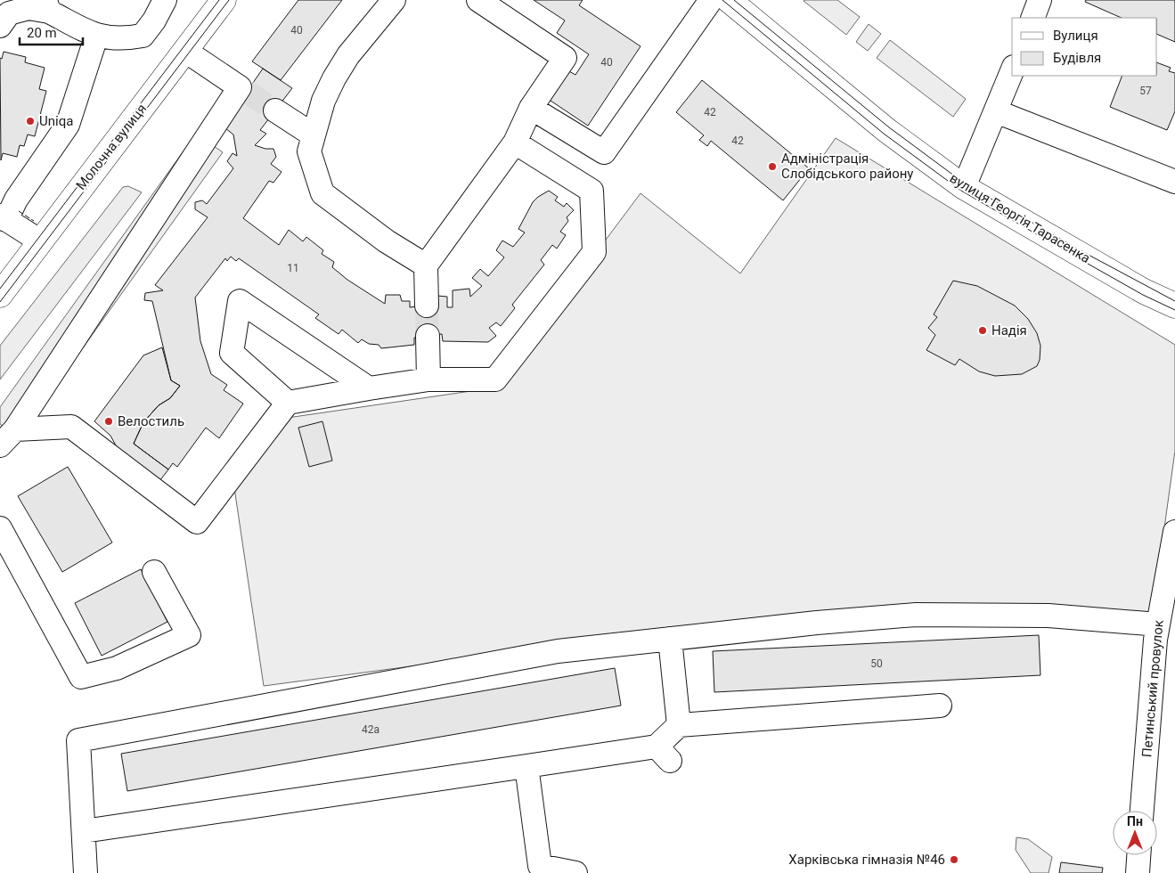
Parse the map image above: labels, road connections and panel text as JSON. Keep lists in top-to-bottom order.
{
  "streets": {
    "main road": ["Молочна вулиця", "вулиця Георгія Тарасенка"],
    "street": ["Петинський провулок"]
  },
  "places": [
    "Uniqa",
    "Адміністрація Слобідського району",
    "Надія",
    "Велостиль",
    "Харківська гімназія №46"
  ],
  "house_numbers": [
    "40",
    "40",
    "57",
    "42",
    "42",
    "11",
    "50",
    "42а"
  ],
  "legend": ["Вулиця", "Будівля"],
  "scale_bar": "20 m",
  "north": "top"
}
